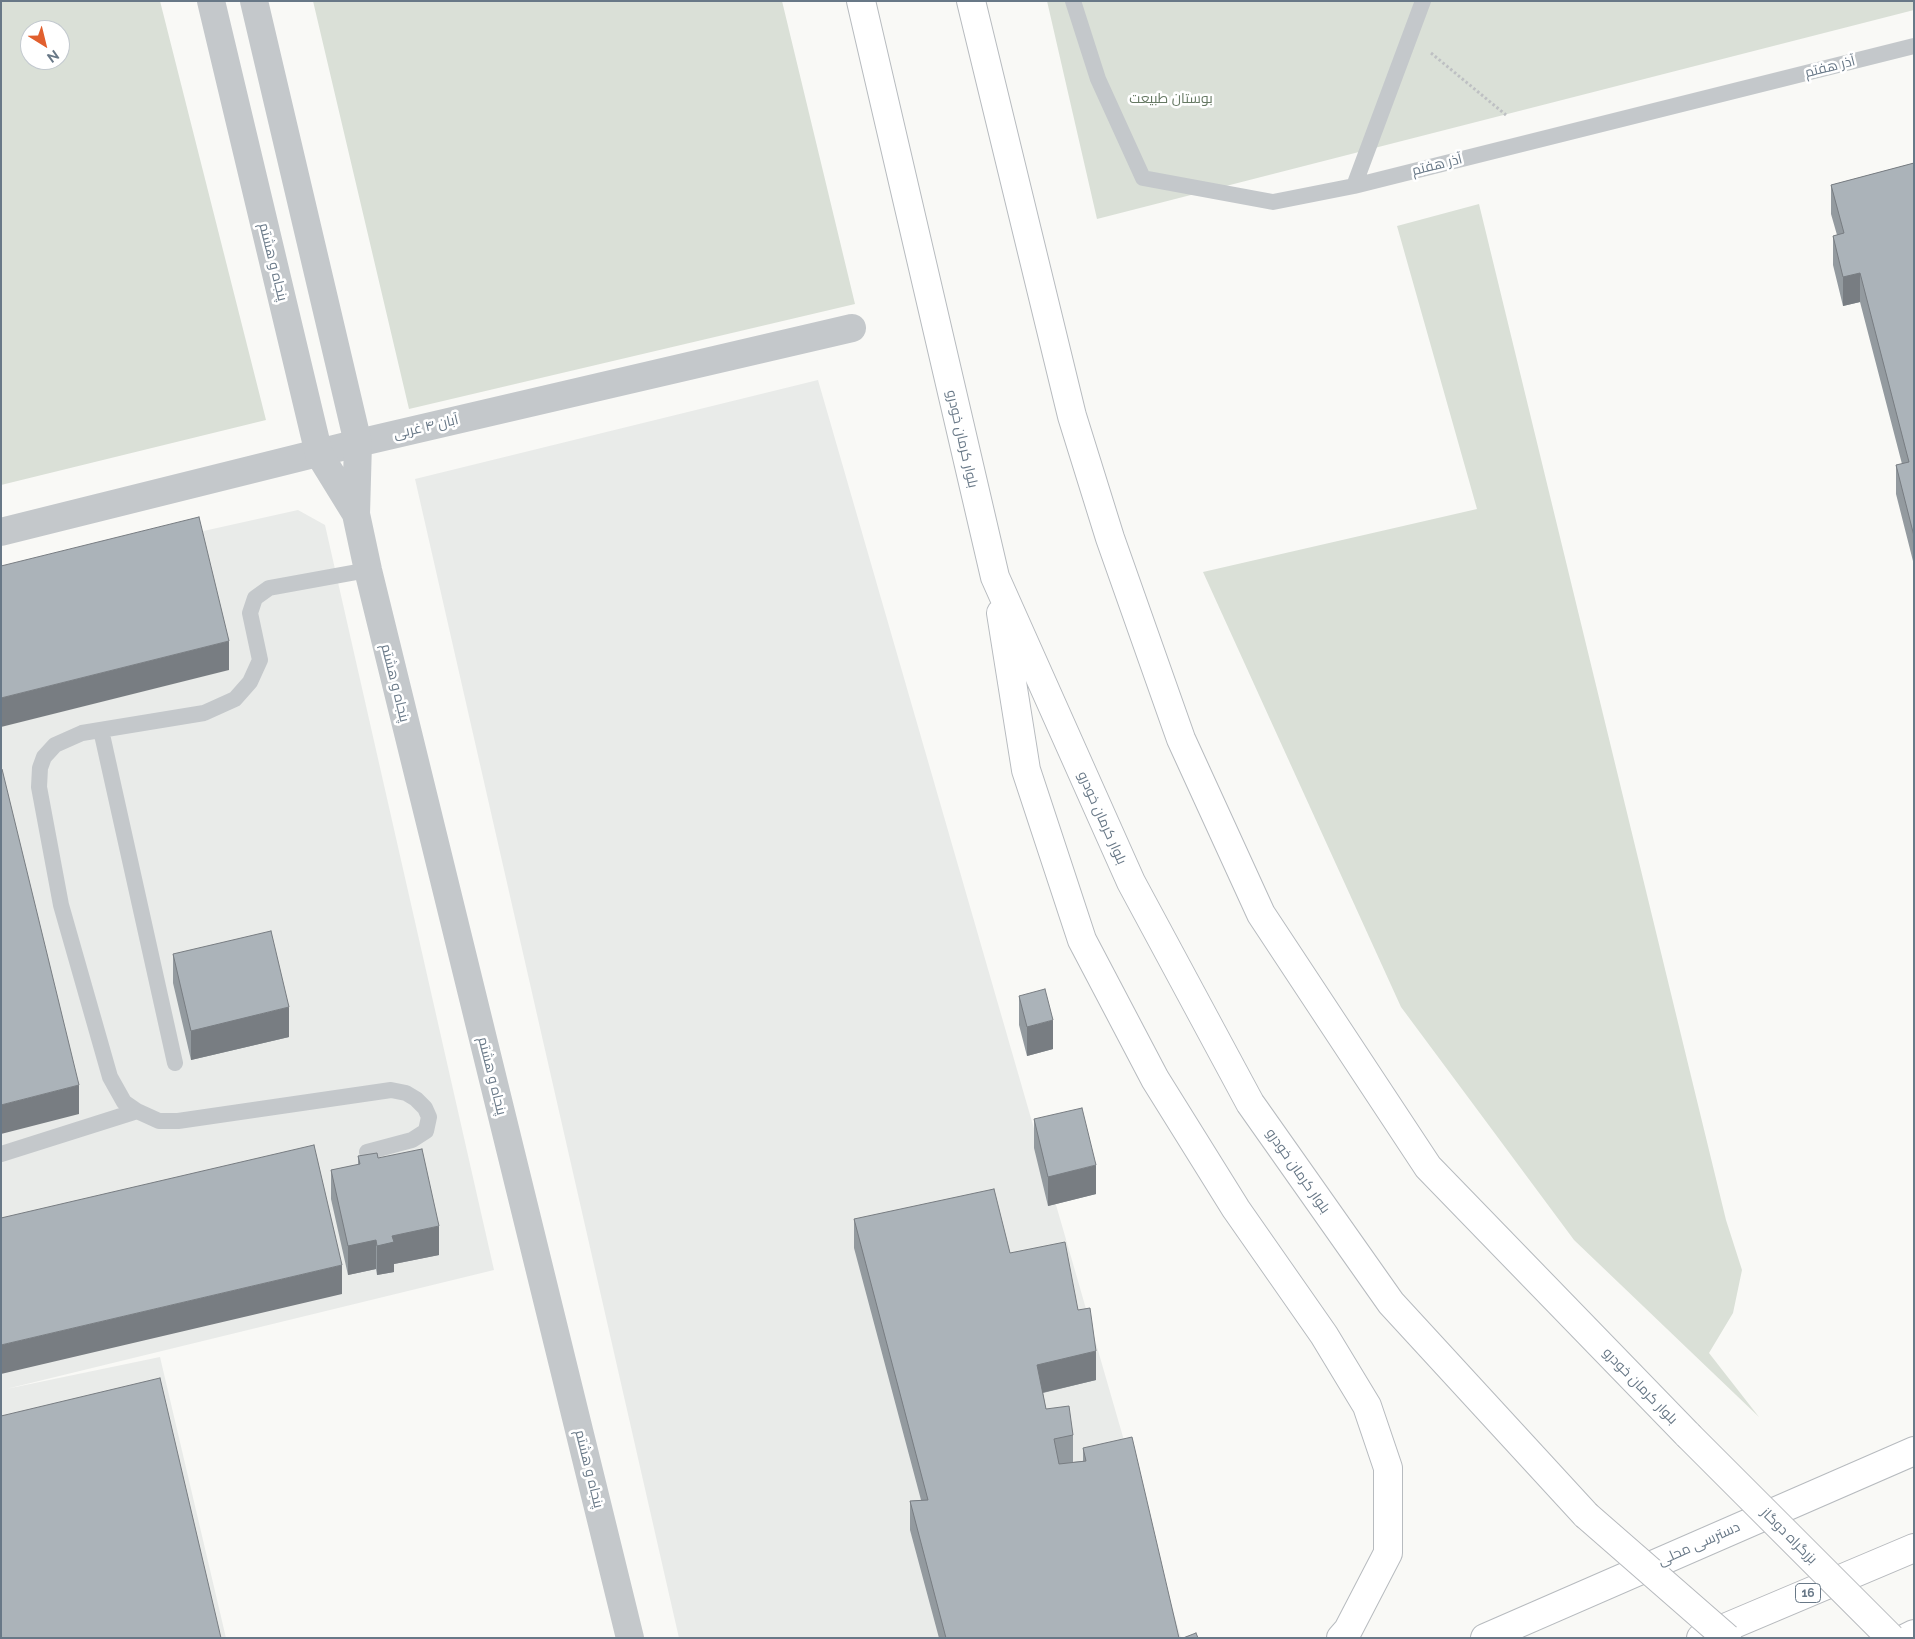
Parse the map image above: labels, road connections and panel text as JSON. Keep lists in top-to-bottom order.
{
  "streets": {
    "main road": [
      "بلوار کرمان خودرو",
      "بزرگراه دوگاز",
      "دسترسی محلی",
      "16"
    ],
    "street": ["پنجاه و هشتم", "آبان ۴ غربی"],
    "lane": ["آذر هفتم"]
  },
  "crossings": [
    ["پنجاه و هشتم", "آبان ۴ غربی"],
    ["بلوار کرمان خودرو", "بزرگراه دوگاز"]
  ],
  "parks": ["بوستان طبیعت"],
  "north": "bottom right"
}
